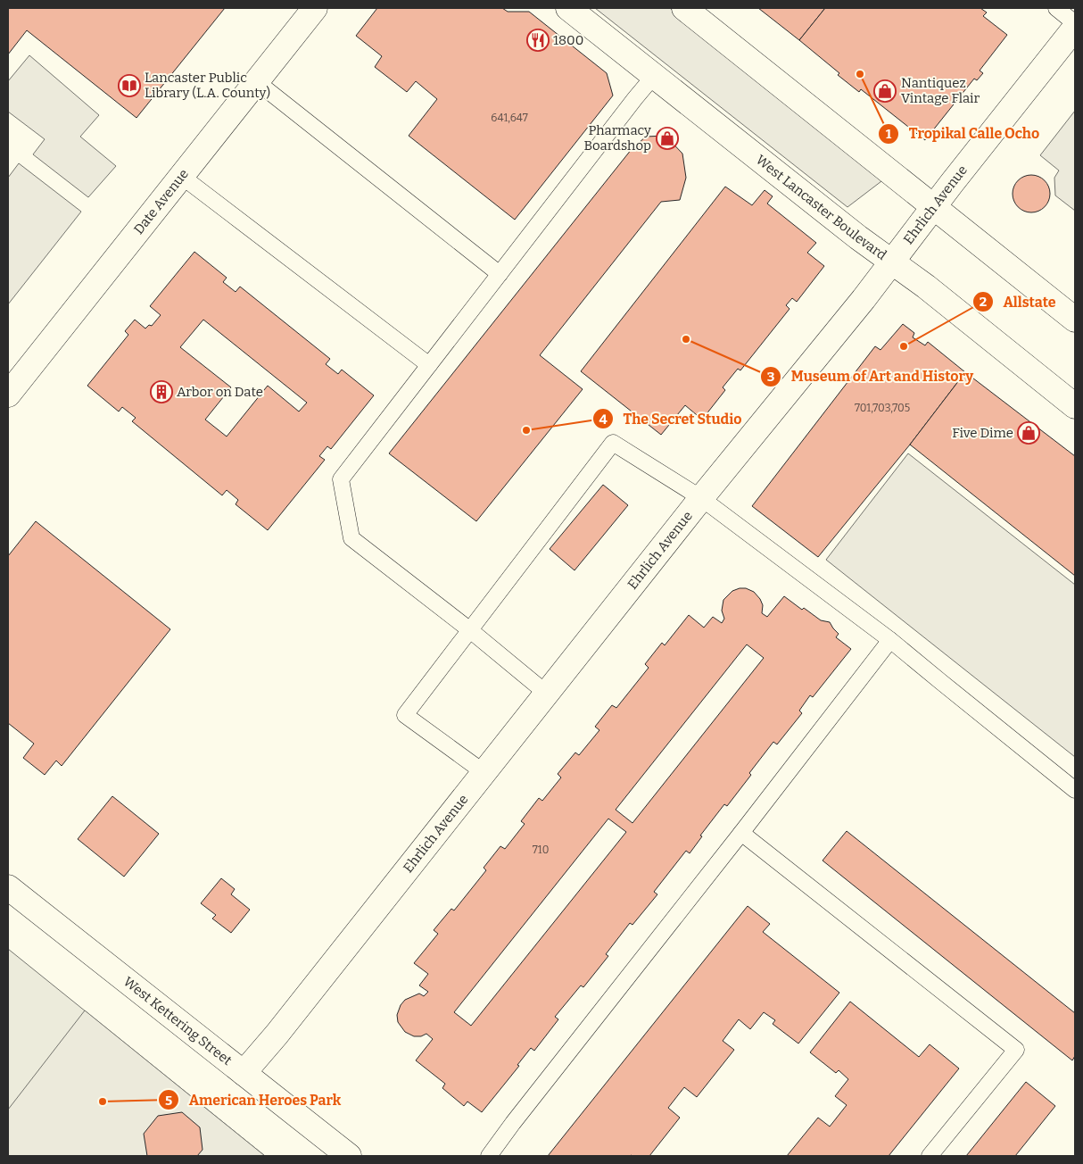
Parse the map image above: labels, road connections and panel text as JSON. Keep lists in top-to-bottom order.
{
  "streets": {
    "street": [
      "Date Avenue",
      "Ehrlich Avenue",
      "West Lancaster Boulevard",
      "West Kettering Street"
    ]
  },
  "crossings": [
    ["Ehrlich Avenue", "West Lancaster Boulevard"],
    ["Ehrlich Avenue", "West Kettering Street"]
  ],
  "places": {
    "restaurant": ["1800"],
    "other": [
      "Tropikal Calle Ocho",
      "Museum of Art and History",
      "Allstate",
      "The Secret Studio",
      "American Heroes Park"
    ],
    "library": ["Lancaster Public Library (L.A. County)"],
    "shop": ["Nantiquez Vintage Flair", "Pharmacy Boardshop", "Five Dime"],
    "building": ["Arbor on Date"]
  },
  "house_numbers": ["641,647", "701,703,705", "710"]
}
